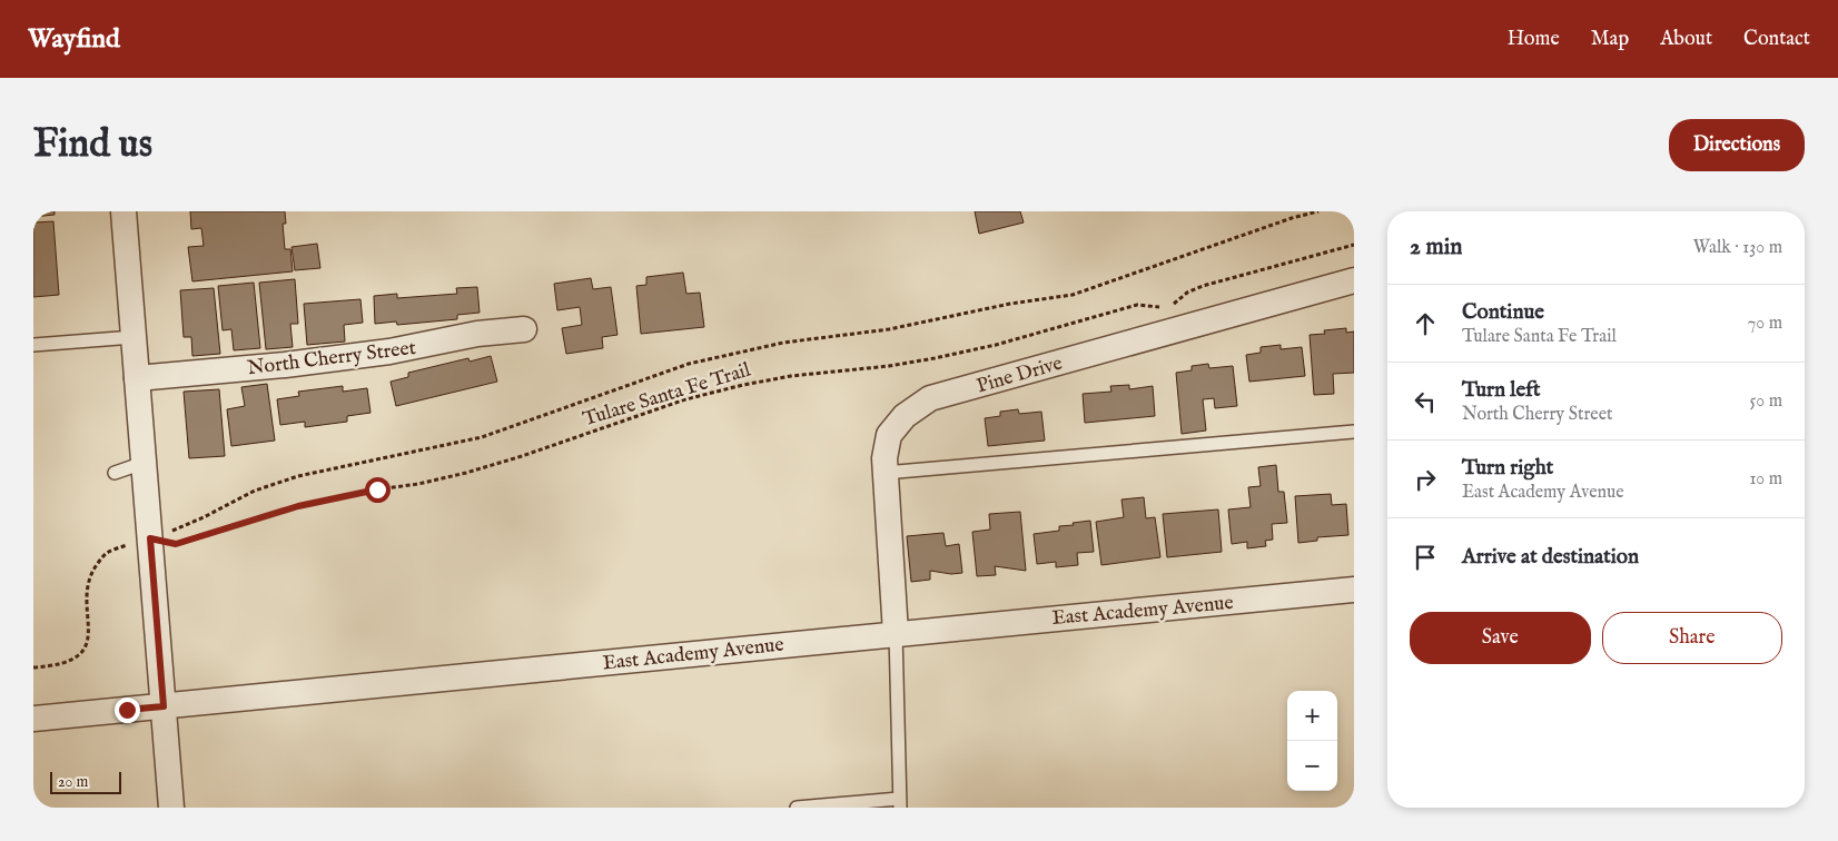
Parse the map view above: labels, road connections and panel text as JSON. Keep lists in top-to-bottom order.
{
  "streets": {
    "street": ["North Cherry Street", "Pine Drive", "East Academy Avenue"],
    "path": ["Tulare Santa Fe Trail"]
  },
  "crossings": [
    ["Pine Drive", "East Academy Avenue"]
  ],
  "scale_bar": "20 m",
  "page": {
    "header": "Wayfind",
    "nav": [
      "Home",
      "Map",
      "About",
      "Contact"
    ],
    "buttons": [
      "Directions",
      ["Save", "Share"]
    ],
    "title": "Find us",
    "heading": ["2 min", "Walk · 130 m"],
    "list": [
      ["Continue", "Tulare Santa Fe Trail", "70 m"],
      ["Turn left", "North Cherry Street", "50 m"],
      ["Turn right", "East Academy Avenue", "10 m"],
      "Arrive at destination"
    ],
    "map_buttons": ["+", "−"],
    "scale": "20 m"
  }
}
